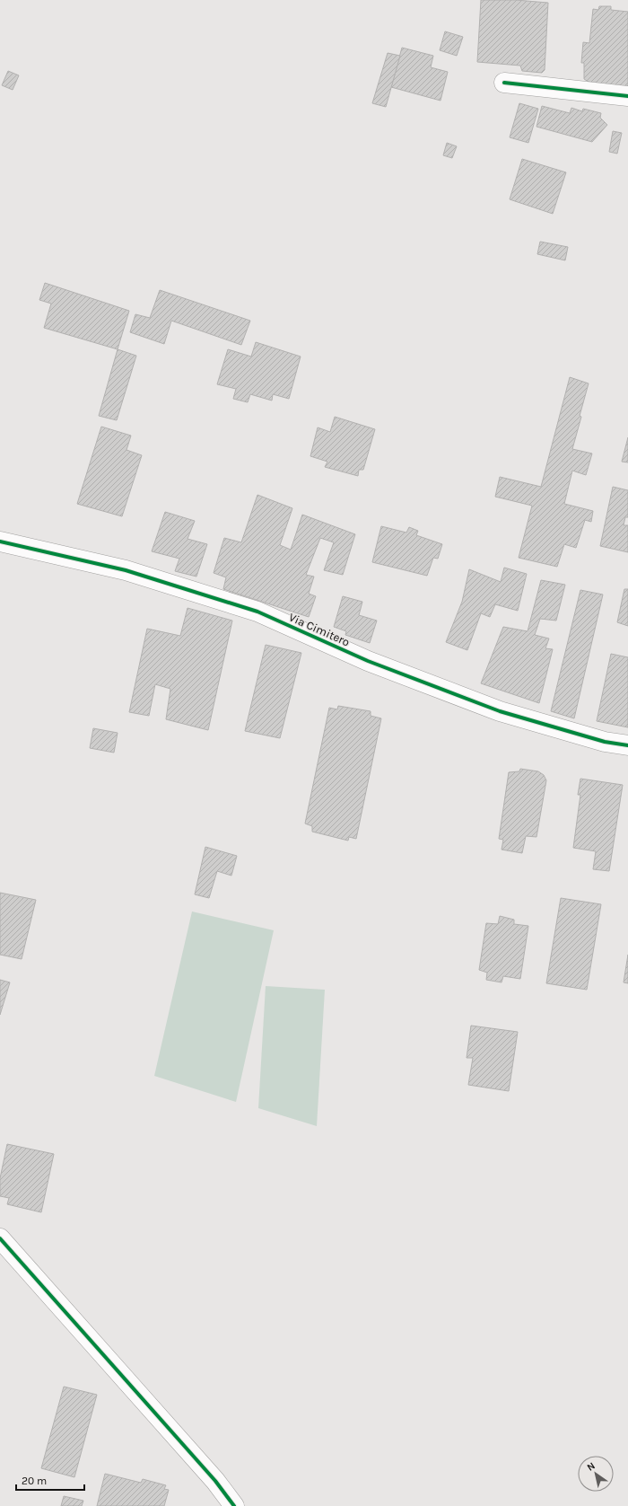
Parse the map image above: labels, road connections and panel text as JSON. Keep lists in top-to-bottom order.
{
  "streets": {
    "street": ["Via Cimitero"]
  },
  "scale_bar": "20 m",
  "north": "top left"
}
